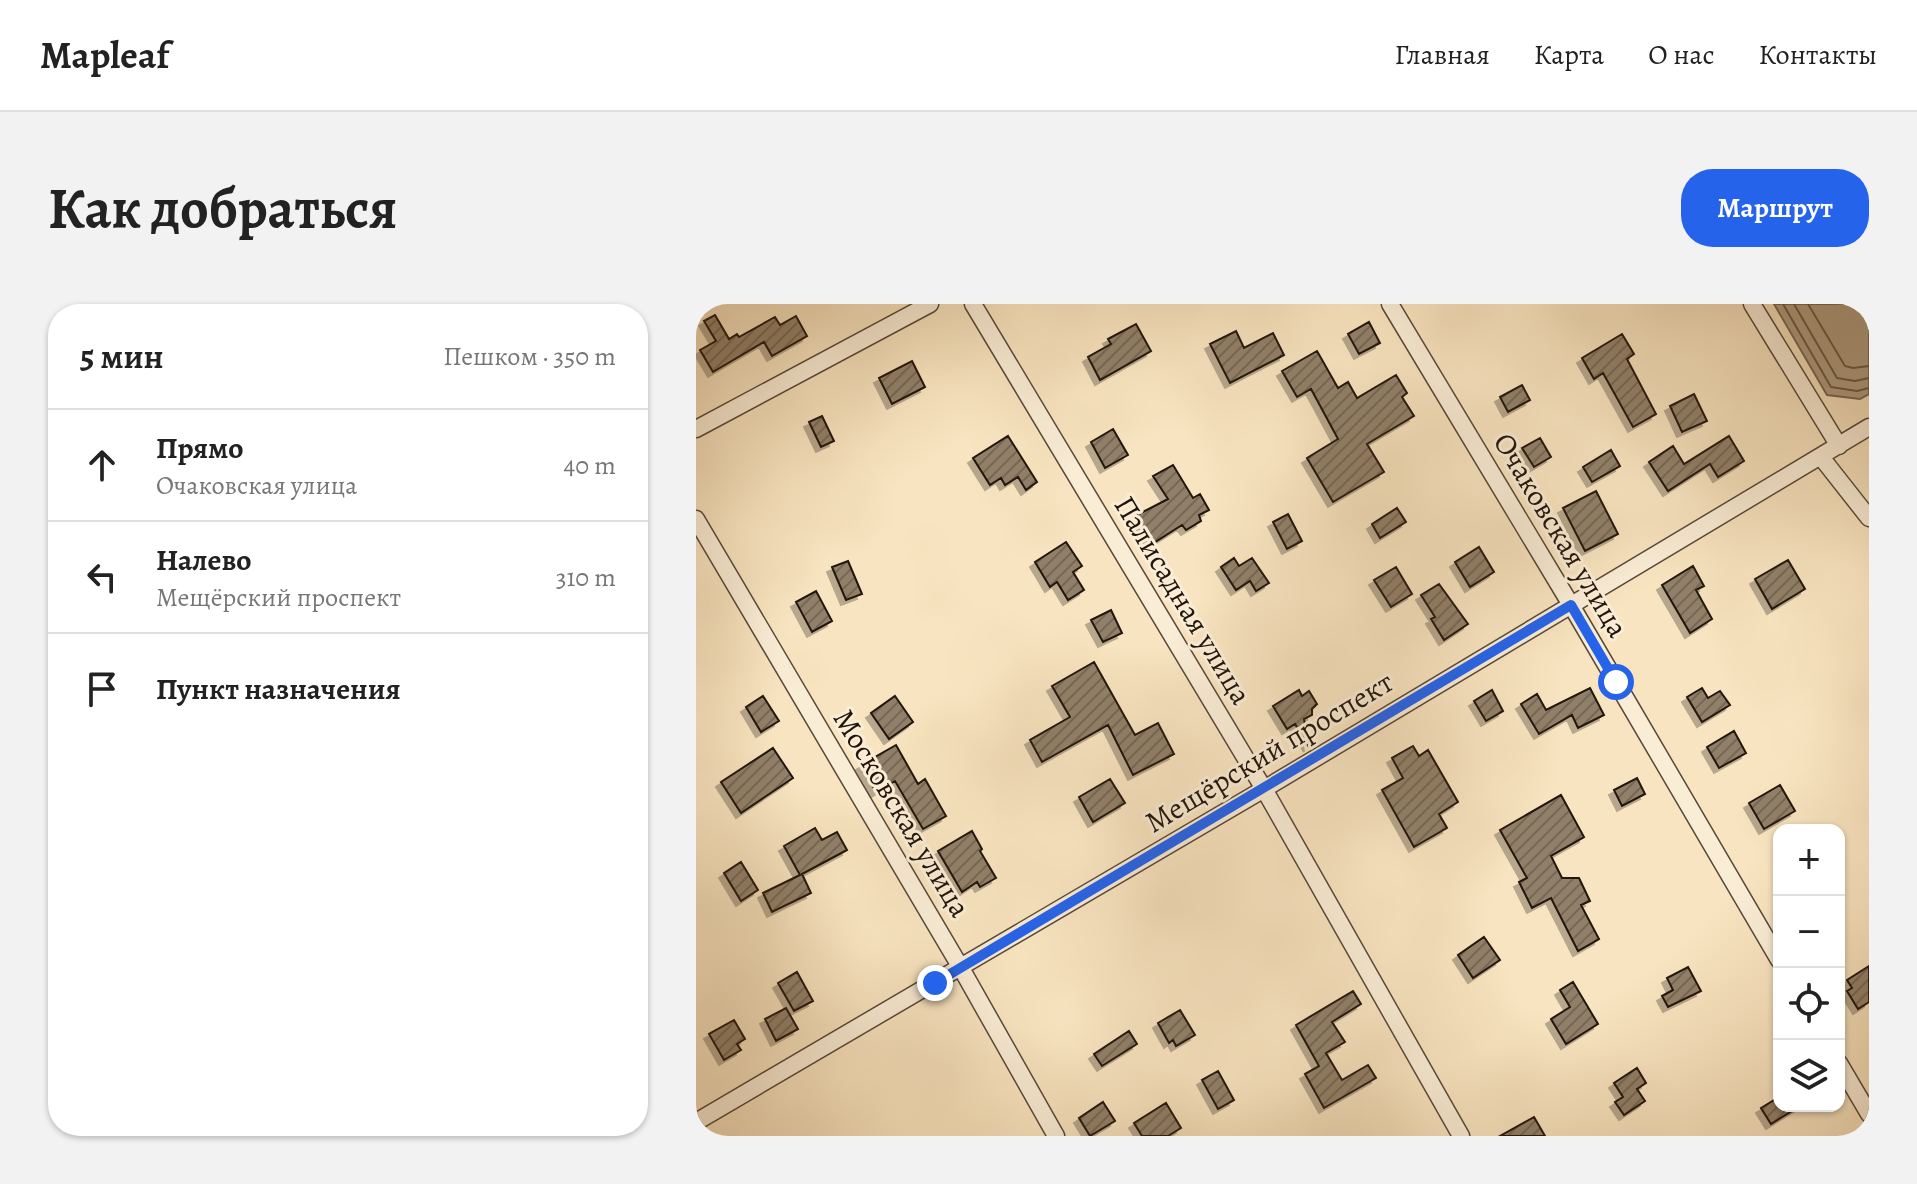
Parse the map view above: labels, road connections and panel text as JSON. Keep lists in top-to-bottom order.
{
  "streets": {
    "street": [
      "Очаковская улица",
      "Палисадная улица",
      "Мещёрский проспект",
      "Московская улица"
    ]
  },
  "crossings": [
    ["Очаковская улица", "Мещёрский проспект"],
    ["Палисадная улица", "Мещёрский проспект"],
    ["Мещёрский проспект", "Московская улица"]
  ],
  "page": {
    "header": "Mapleaf",
    "nav": [
      "Главная",
      "Карта",
      "О нас",
      "Контакты"
    ],
    "buttons": "Маршрут",
    "title": "Как добраться",
    "heading": ["5 мин", "Пешком · 350 m"],
    "list": [
      ["Прямо", "Очаковская улица", "40 m"],
      ["Налево", "Мещёрский проспект", "310 m"],
      "Пункт назначения"
    ],
    "map_buttons": ["+", "−"]
  }
}
